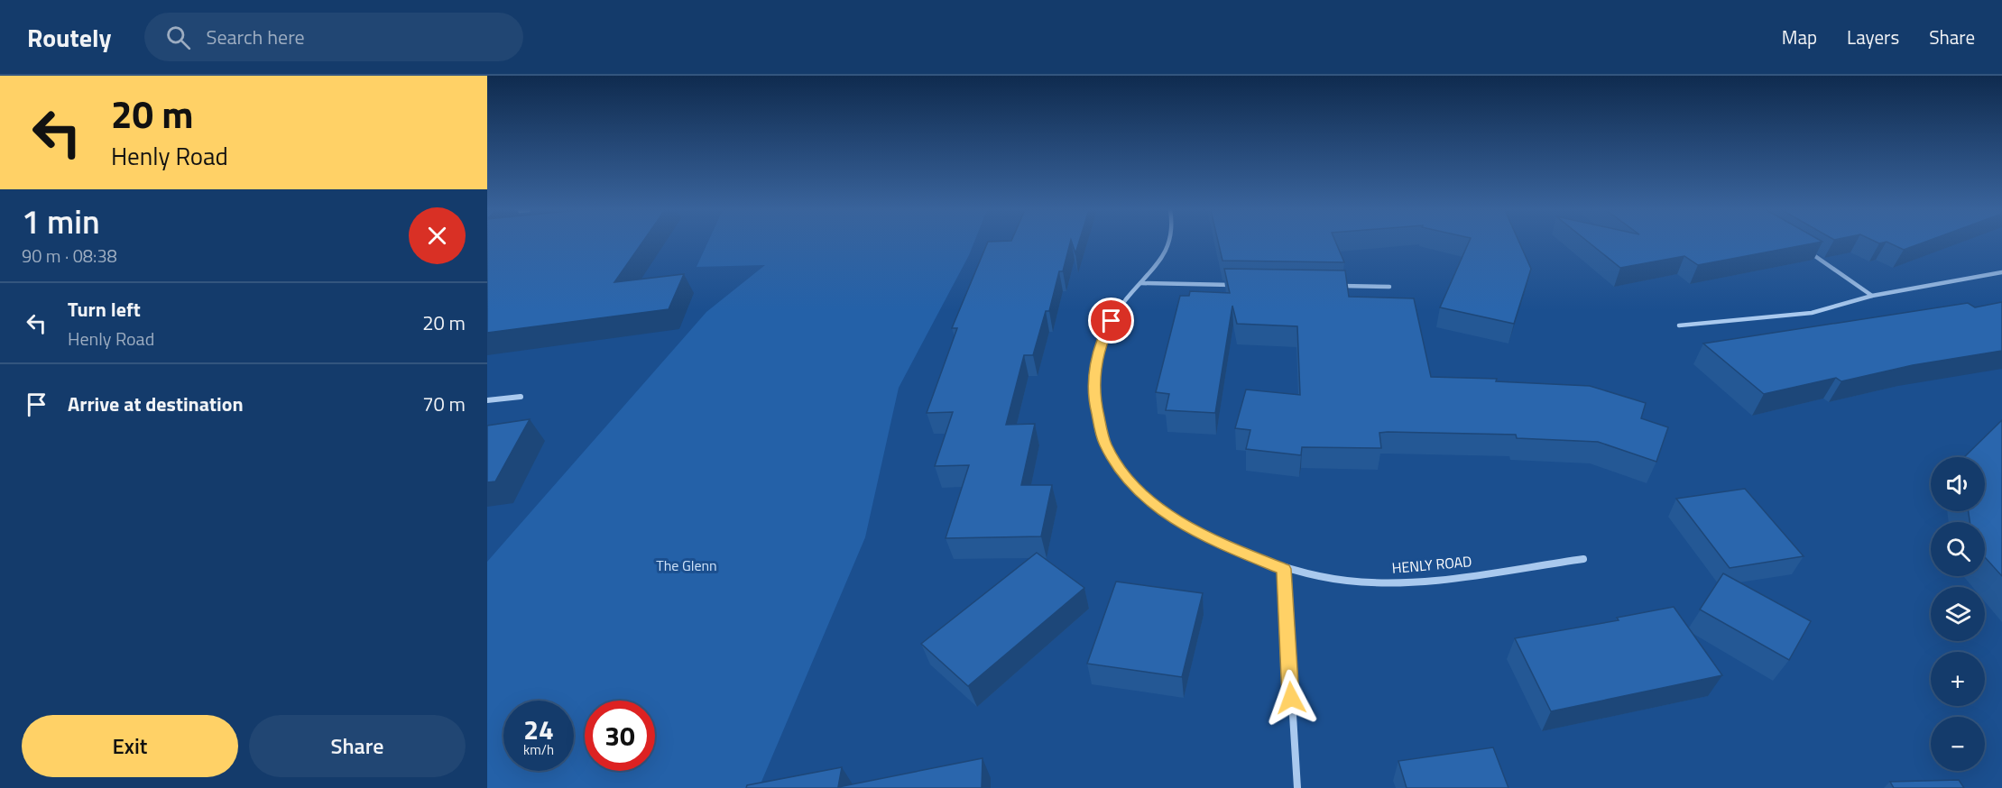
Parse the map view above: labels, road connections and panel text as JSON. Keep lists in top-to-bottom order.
{
  "streets": {
    "street": ["HENLY ROAD"]
  },
  "parks": ["The Glenn"],
  "page": {
    "header": "Routely",
    "search": "Search here",
    "nav": ["Map", "Layers", "Share"],
    "turn": ["20 m", "Henly Road"],
    "heading": ["1 min", "90 m · 08:38"],
    "list": [
      {
        "name": "Turn left",
        "note": "Henly Road",
        "value": "20 m"
      },
      {
        "name": "Arrive at destination",
        "value": "70 m"
      }
    ],
    "map_buttons": ["+", "−"],
    "speed": "24 km/h",
    "limit": "30",
    "buttons": ["Exit", "Share"]
  }
}
